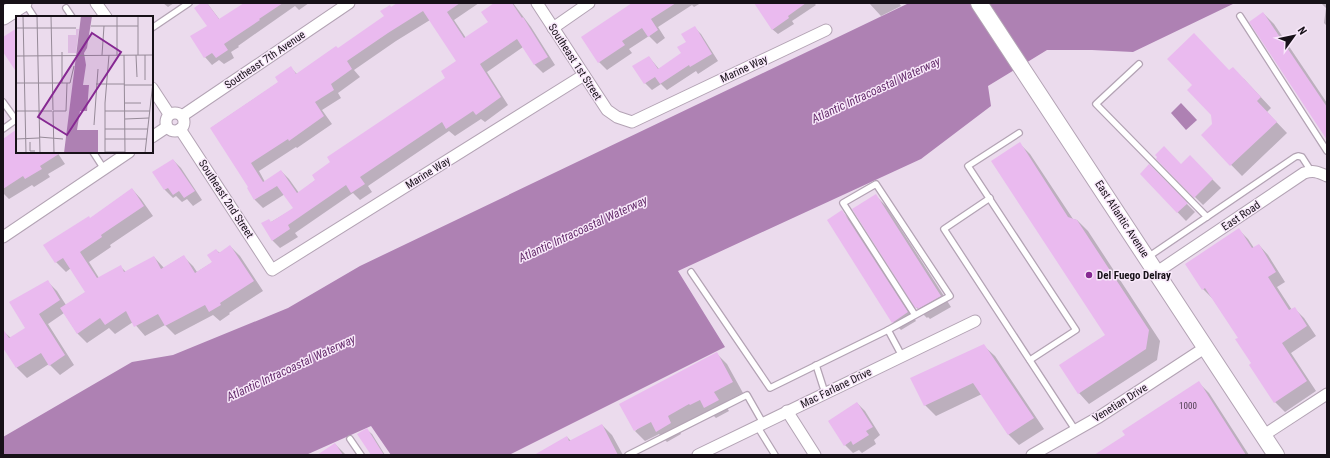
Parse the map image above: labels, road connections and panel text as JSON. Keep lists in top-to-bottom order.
{
  "streets": {
    "main road": ["East Atlantic Avenue"],
    "street": [
      "Southeast 7th Avenue",
      "Southeast 1st Street",
      "Marine Way",
      "Southeast 2nd Street",
      "East Road",
      "Mac Farlane Drive",
      "Venetian Drive"
    ]
  },
  "crossings": [
    ["Southeast 7th Avenue", "Southeast 2nd Street"],
    ["Southeast 1st Street", "Marine Way"],
    ["Marine Way", "Southeast 2nd Street"],
    ["East Road", "East Atlantic Avenue"],
    ["East Atlantic Avenue", "Venetian Drive"]
  ],
  "water": ["Atlantic Intracoastal Waterway"],
  "places": ["Del Fuego Delray"],
  "house_numbers": ["1000"],
  "north": "top right"
}
